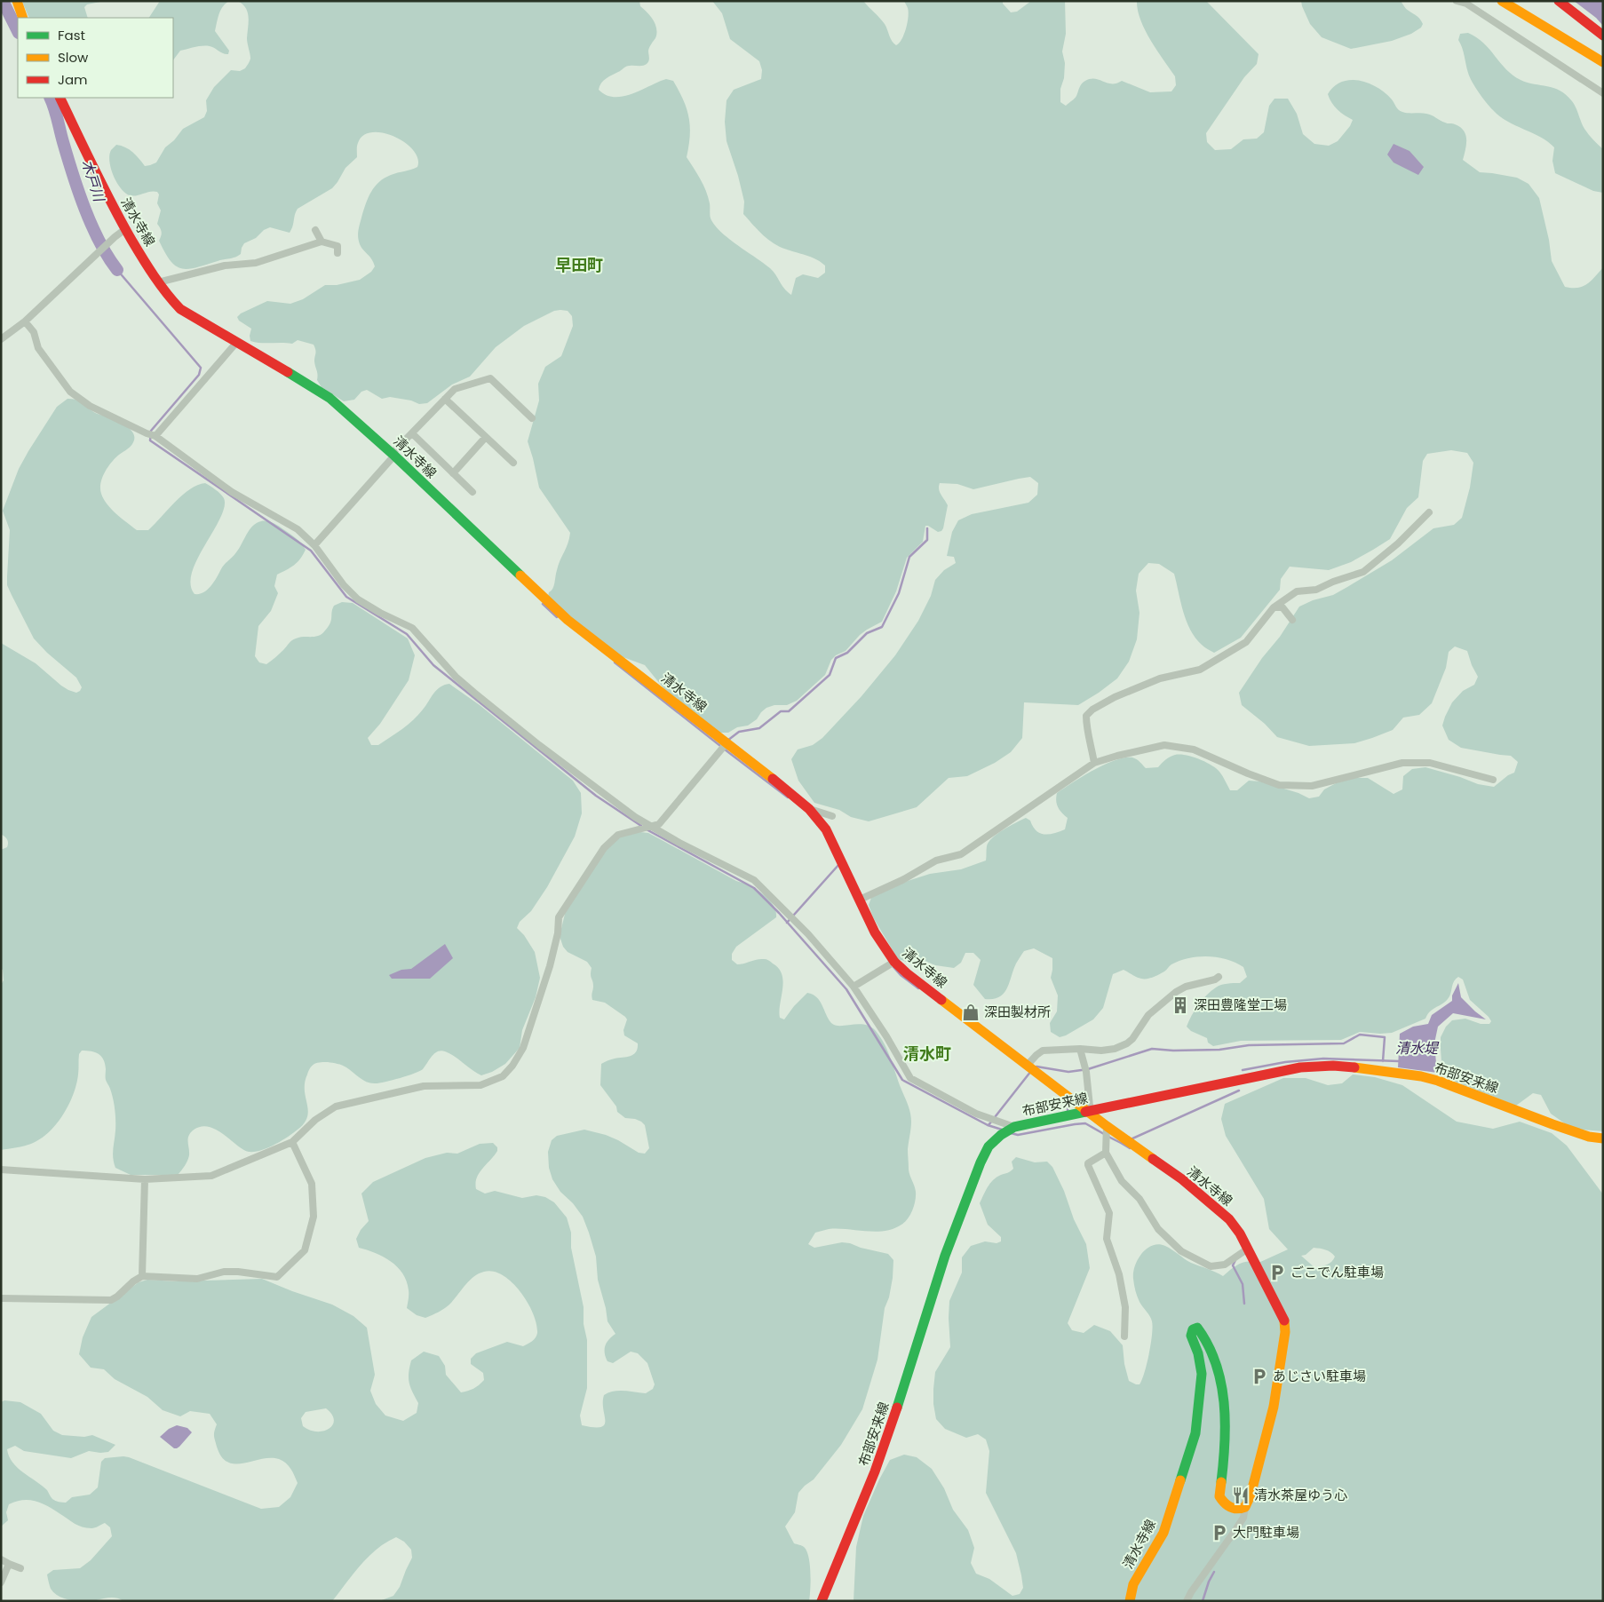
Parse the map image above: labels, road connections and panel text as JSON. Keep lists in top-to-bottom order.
{
  "streets": {
    "main road": ["清水寺線", "布部安来線"]
  },
  "crossings": [
    ["清水寺線", "布部安来線"]
  ],
  "districts": ["早田町", "清水町"],
  "water": ["木戸川", "清水堤"],
  "places": {
    "building": ["深田豊隆堂工場"],
    "shop": ["深田製材所"],
    "parking": ["ごこでん駐車場", "あじさい駐車場", "大門駐車場"],
    "restaurant": ["清水茶屋ゆう心"]
  },
  "legend": ["Fast", "Slow", "Jam"]
}
